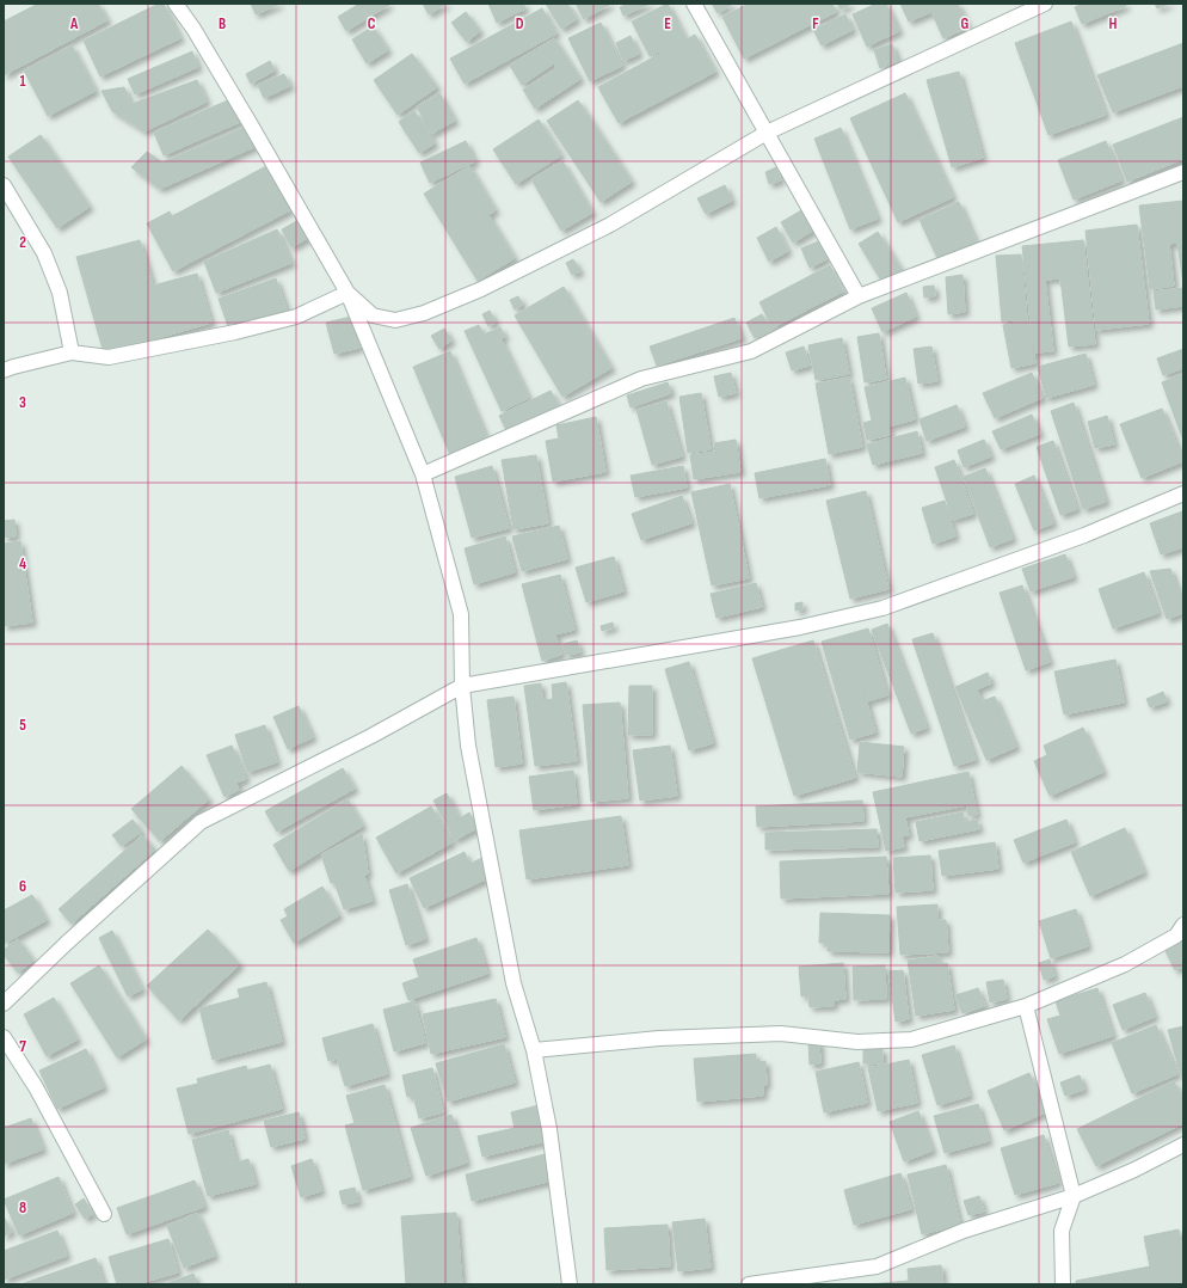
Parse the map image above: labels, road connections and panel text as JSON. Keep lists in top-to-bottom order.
{
  "grid": {
    "columns": [
      "A",
      "B",
      "C",
      "D",
      "E",
      "F",
      "G",
      "H"
    ],
    "rows": [
      "1",
      "2",
      "3",
      "4",
      "5",
      "6",
      "7",
      "8"
    ]
  }
}
